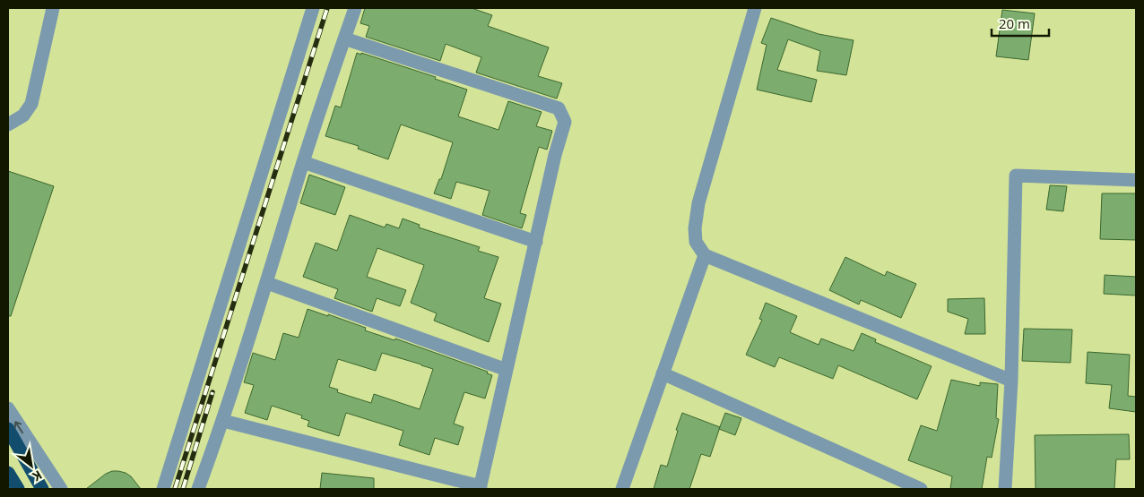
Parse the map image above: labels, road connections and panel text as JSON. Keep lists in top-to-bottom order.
{
  "scale_bar": "20 m",
  "north": "bottom right"
}
